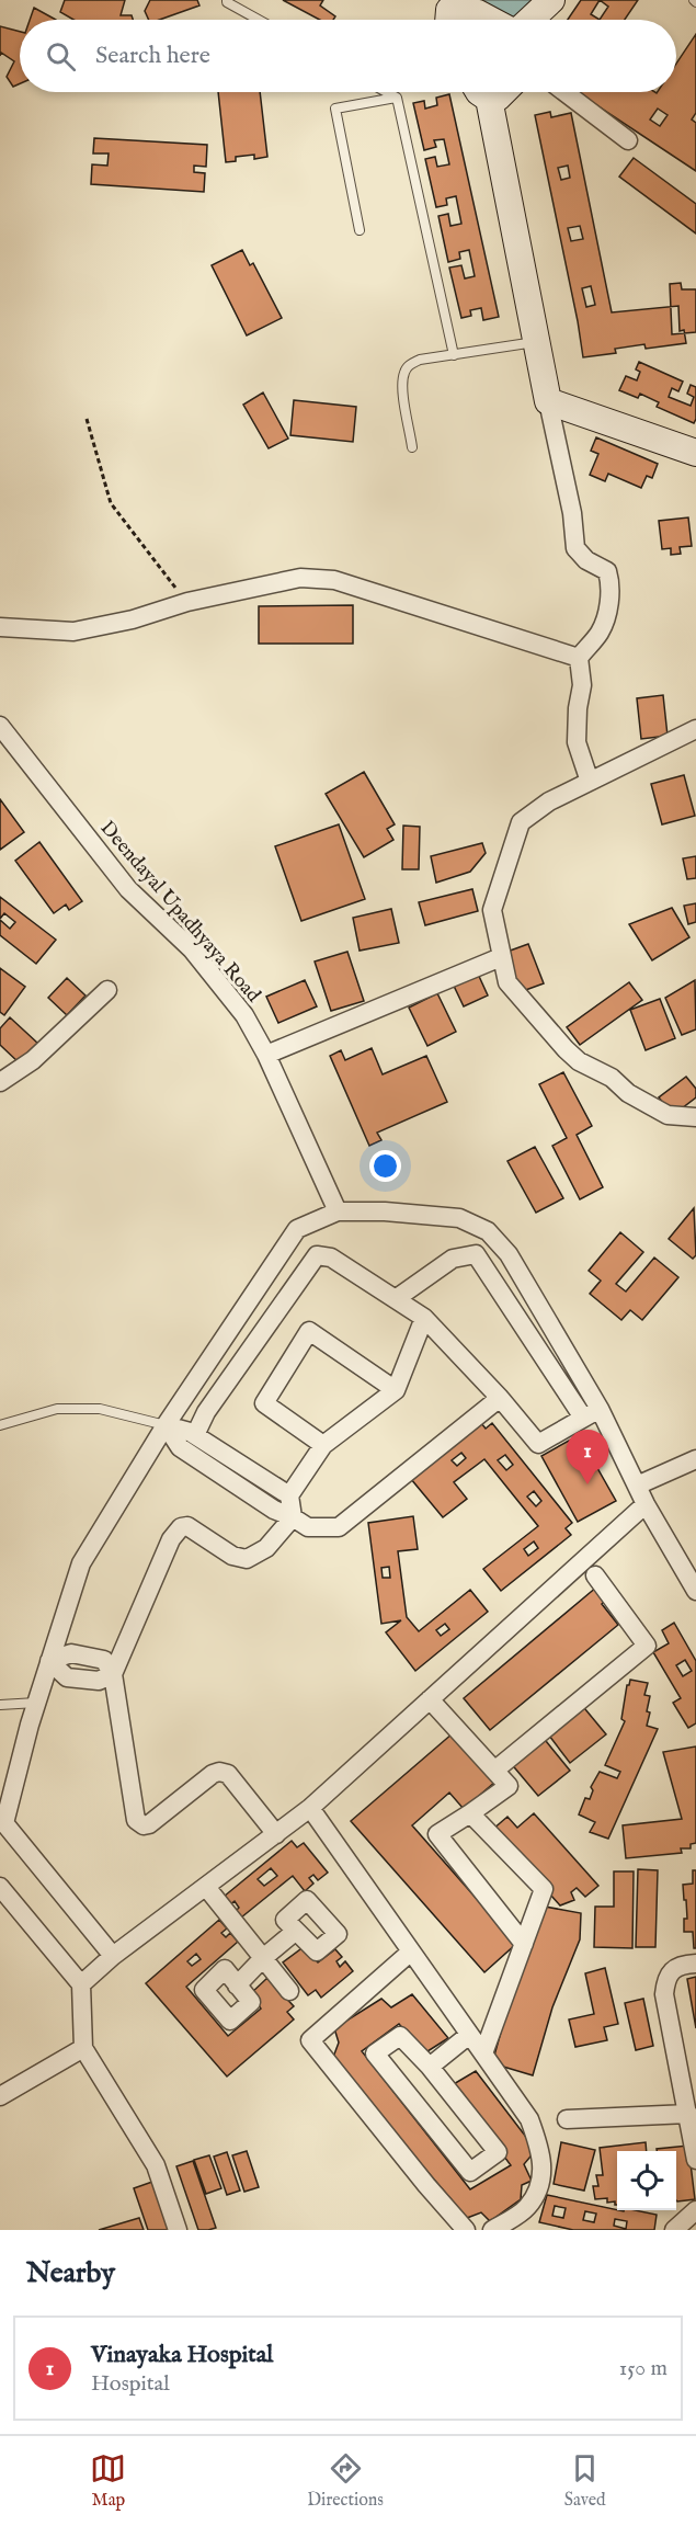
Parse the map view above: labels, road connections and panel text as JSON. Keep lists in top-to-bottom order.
{
  "streets": {
    "street": ["Deendayal Upadhyaya Road"]
  },
  "page": {
    "search": "Search here",
    "pins": "1",
    "heading": "Nearby",
    "list": [
      {
        "mark": "1",
        "name": "Vinayaka Hospital",
        "note": "Hospital",
        "value": "150 m"
      }
    ],
    "nav": ["Map", "Directions", "Saved"]
  }
}
